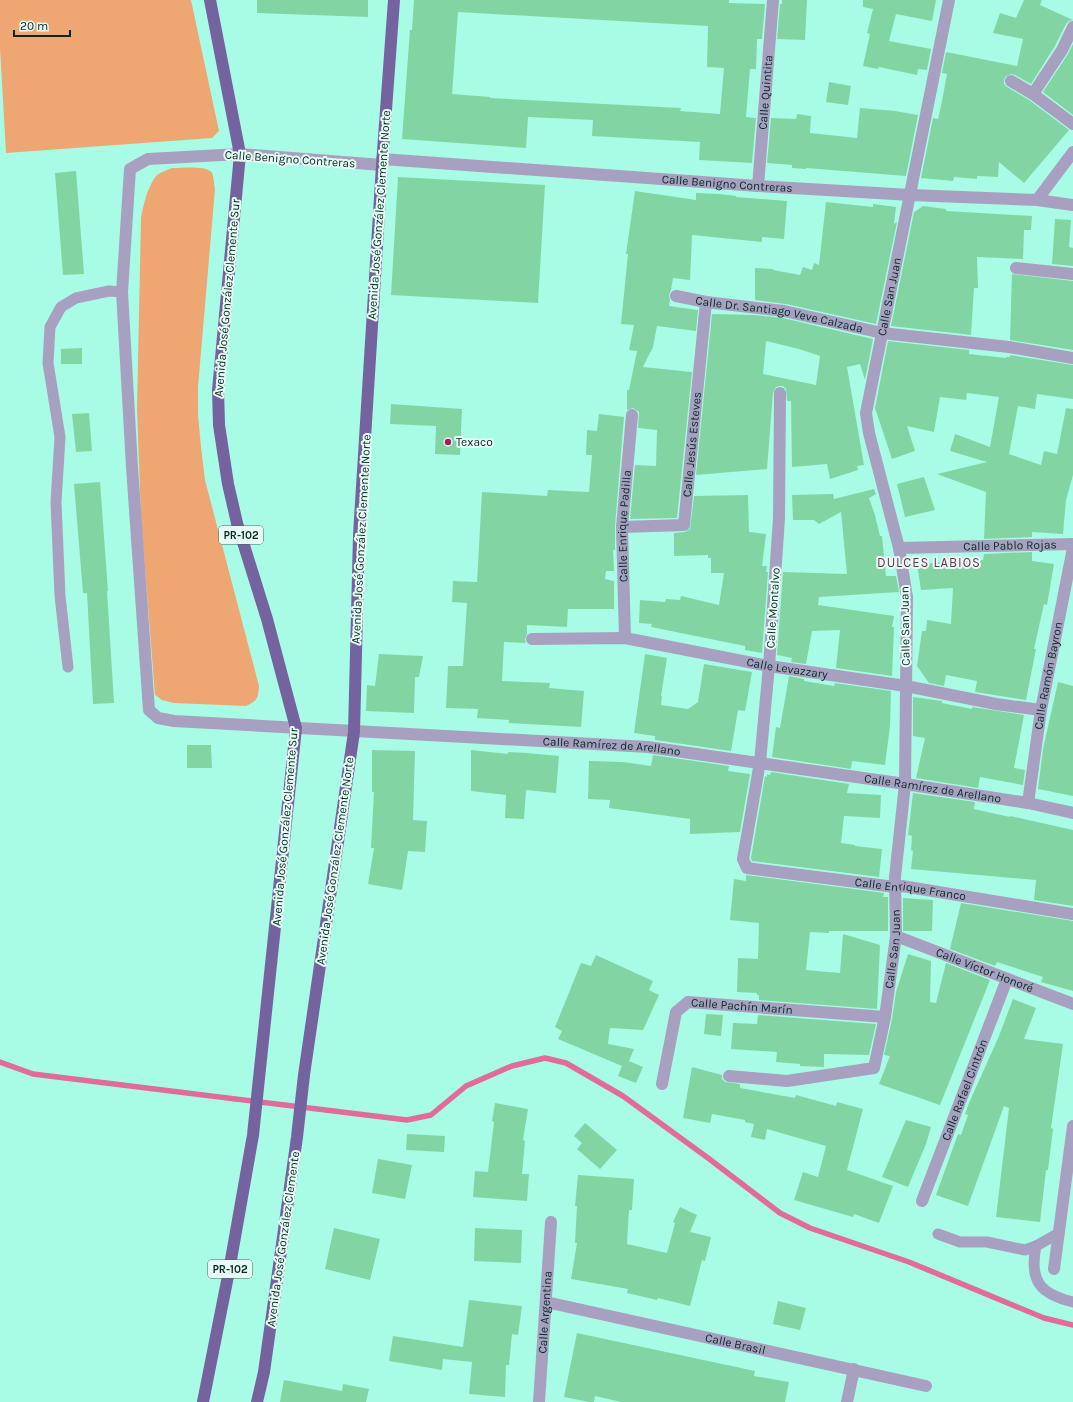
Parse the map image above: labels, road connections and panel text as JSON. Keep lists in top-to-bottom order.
{
  "streets": {
    "main road": [
      "Avenida José González Clemente Norte",
      "Avenida José González Clemente Sur",
      "PR-102",
      "Avenida José González Clemente"
    ],
    "street": [
      "Calle Quintita",
      "Calle Benigno Contreras",
      "Calle San Juan",
      "Calle Dr. Santiago Veve Calzada",
      "Calle Jesús Esteves",
      "Calle Enrique Padilla",
      "Calle Pablo Rojas",
      "Calle Montalvo",
      "Calle Levazzary",
      "Calle Ramón Bayron",
      "Calle Ramírez de Arellano",
      "Calle Enrique Franco",
      "Calle Víctor Honoré",
      "Calle Pachín Marín",
      "Calle Rafael Cintrón",
      "Calle Argentina",
      "Calle Brasil"
    ]
  },
  "crossings": [
    ["Calle Quintita", "Calle Benigno Contreras"],
    ["Calle Benigno Contreras", "Avenida José González Clemente Norte"],
    ["Calle Benigno Contreras", "Calle San Juan"],
    ["Calle Benigno Contreras", "Avenida José González Clemente Sur"],
    ["Calle Benigno Contreras", "Calle Ramírez de Arellano"],
    ["Avenida José González Clemente Norte", "Calle Ramírez de Arellano"],
    ["Avenida José González Clemente Norte", "Avenida José González Clemente"],
    ["Calle San Juan", "Calle Dr. Santiago Veve Calzada"],
    ["Calle San Juan", "Calle Pablo Rojas"],
    ["Calle San Juan", "Calle Levazzary"],
    ["Calle San Juan", "Calle Ramírez de Arellano"],
    ["Calle San Juan", "Calle Enrique Franco"],
    ["Calle San Juan", "Calle Víctor Honoré"],
    ["Calle San Juan", "Calle Pachín Marín"],
    ["Avenida José González Clemente Sur", "Calle Ramírez de Arellano"],
    ["Calle Dr. Santiago Veve Calzada", "Calle Jesús Esteves"],
    ["Calle Jesús Esteves", "Calle Enrique Padilla"],
    ["Calle Enrique Padilla", "Calle Levazzary"],
    ["Calle Montalvo", "Calle Levazzary"],
    ["Calle Montalvo", "Calle Ramírez de Arellano"],
    ["Calle Montalvo", "Calle Enrique Franco"],
    ["Calle Levazzary", "Calle Ramón Bayron"],
    ["Calle Ramón Bayron", "Calle Ramírez de Arellano"],
    ["Calle Víctor Honoré", "Calle Rafael Cintrón"],
    ["Calle Argentina", "Calle Brasil"]
  ],
  "districts": ["DULCES LABIOS"],
  "places": ["Texaco"],
  "scale_bar": "20 m"
}
